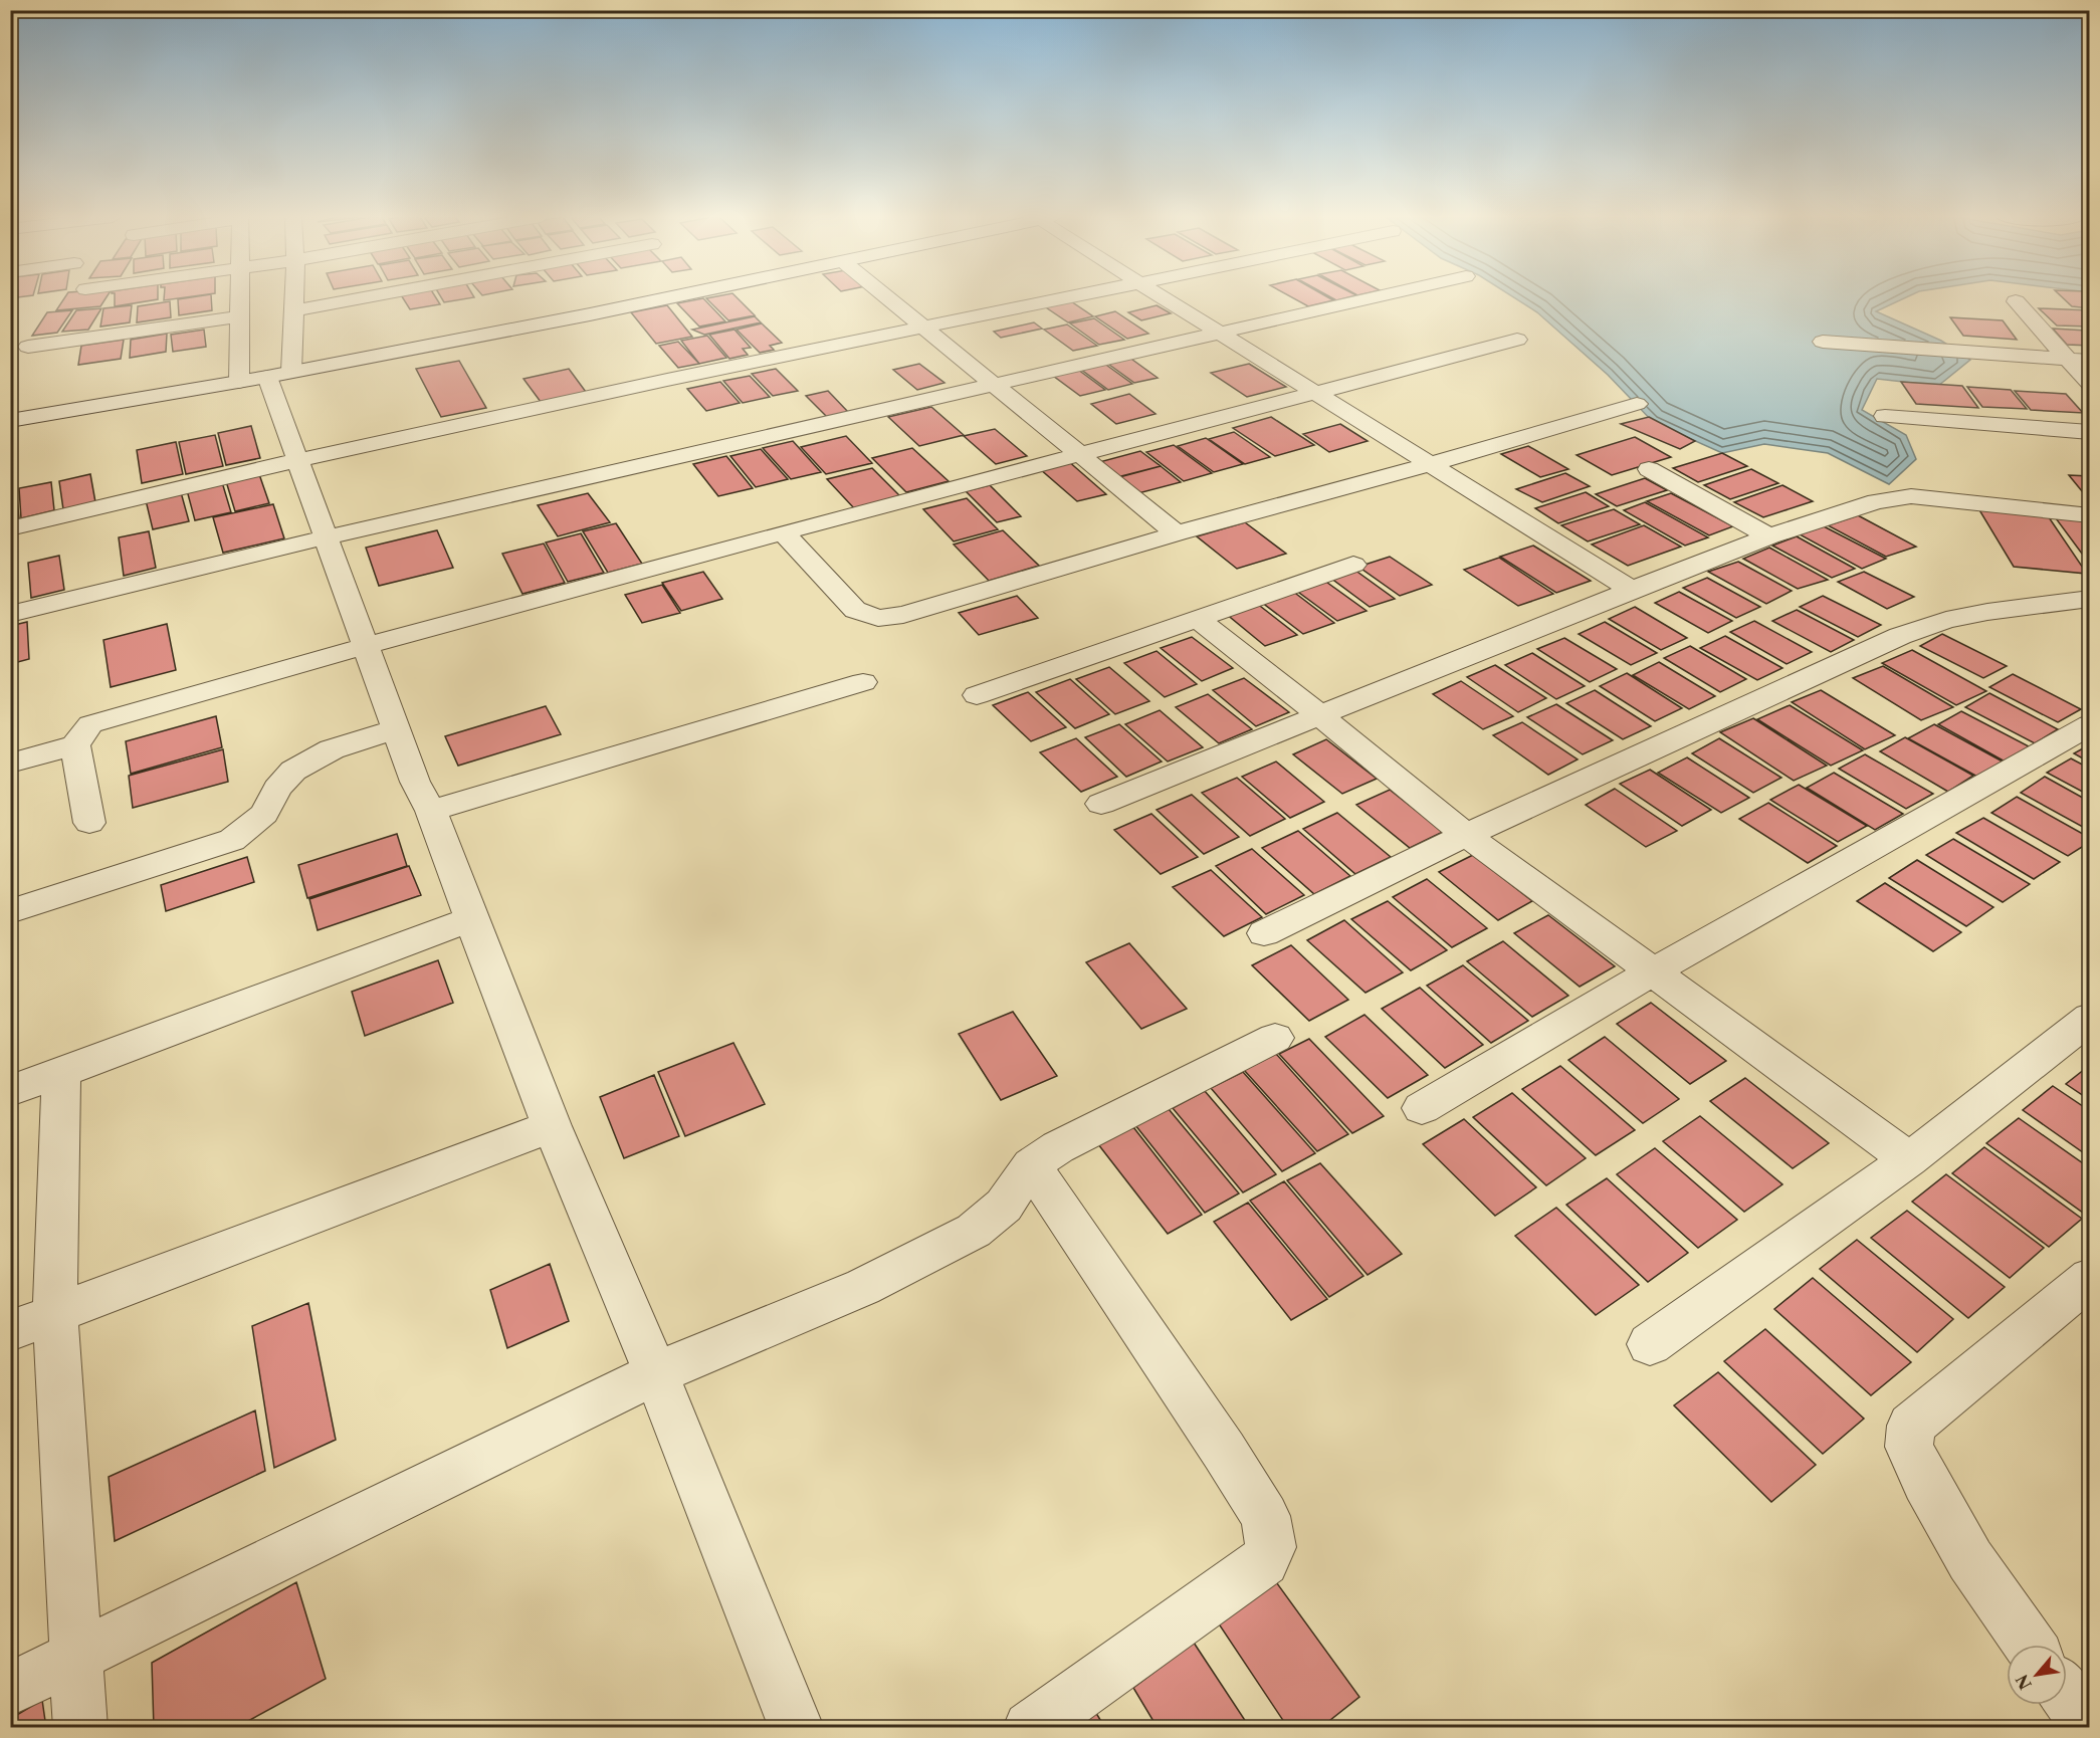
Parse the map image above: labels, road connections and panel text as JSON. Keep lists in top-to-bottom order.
{
  "north": "bottom left"
}
